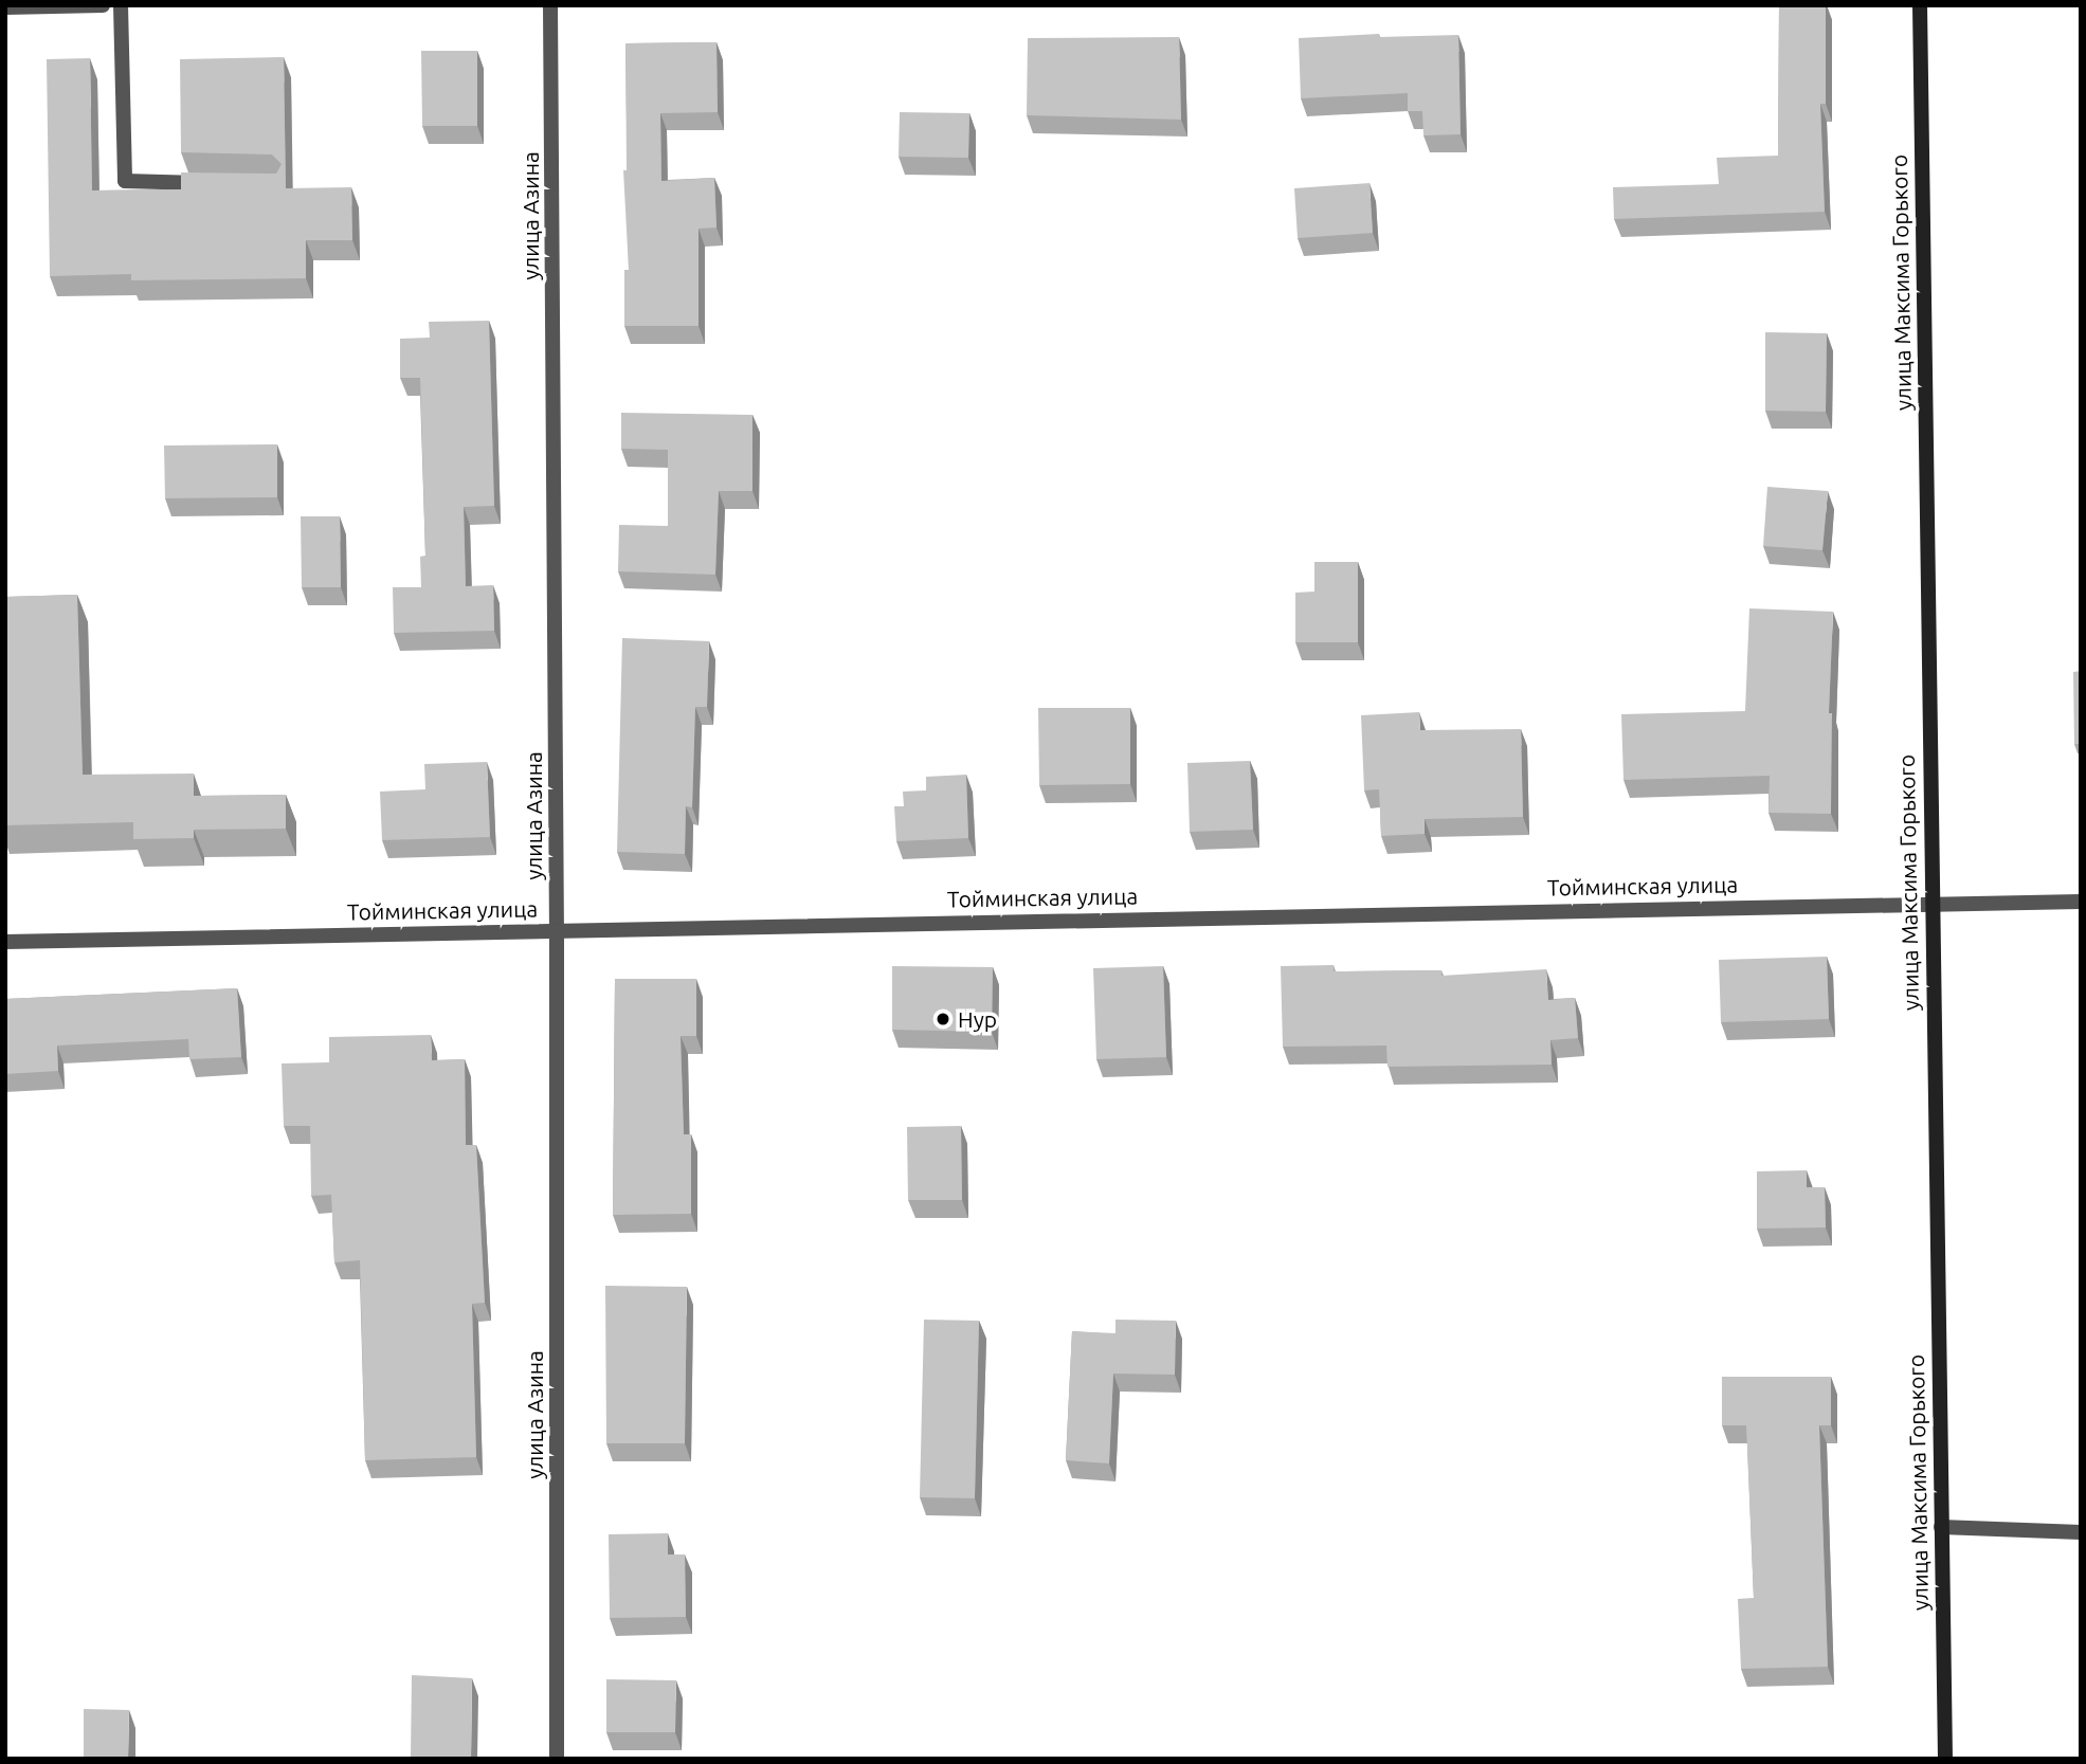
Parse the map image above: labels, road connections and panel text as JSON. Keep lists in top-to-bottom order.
{
  "streets": {
    "street": ["улица Азина", "улица Максима Горького", "Тойминская улица"]
  },
  "crossings": [
    ["улица Азина", "Тойминская улица"],
    ["улица Максима Горького", "Тойминская улица"]
  ],
  "places": ["Нур"]
}
